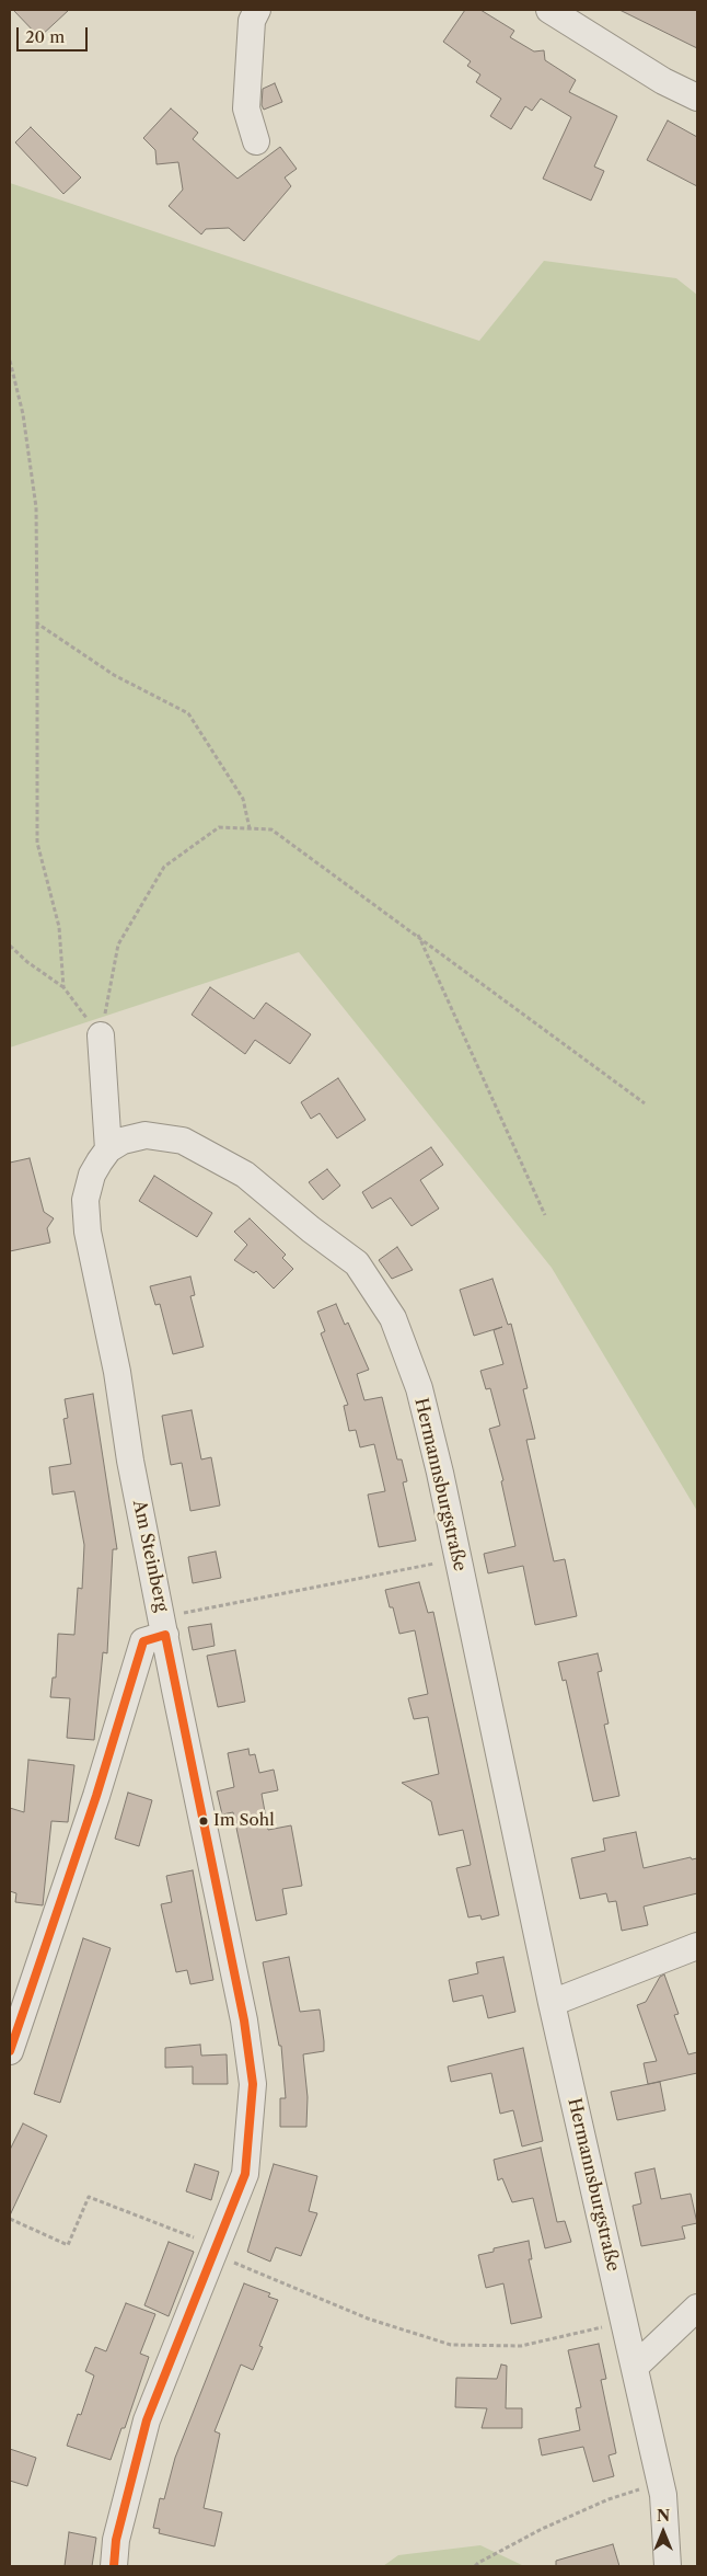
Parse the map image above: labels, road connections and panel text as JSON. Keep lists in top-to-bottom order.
{
  "streets": {
    "street": ["Hermannsburgstraße", "Am Steinberg"]
  },
  "crossings": [
    ["Hermannsburgstraße", "Am Steinberg"]
  ],
  "places": ["Im Sohl"],
  "scale_bar": "20 m",
  "north": "top"
}
